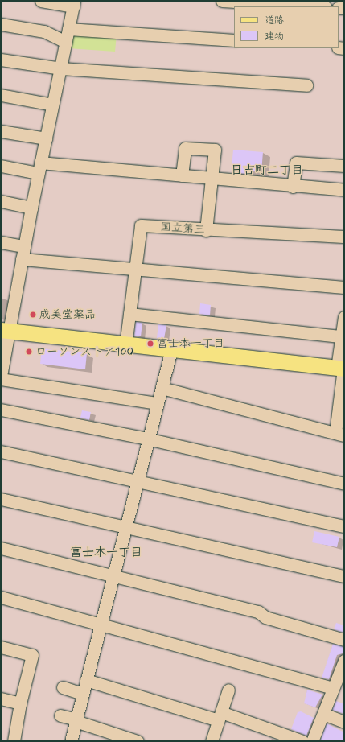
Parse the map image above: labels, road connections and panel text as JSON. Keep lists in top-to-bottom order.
{
  "streets": {
    "street": ["国立第三"]
  },
  "districts": ["日吉町二丁目", "富士本一丁目"],
  "places": ["成美堂薬品", "富士本一丁目", "ローソンストア100"],
  "legend": ["道路", "建物"]
}
